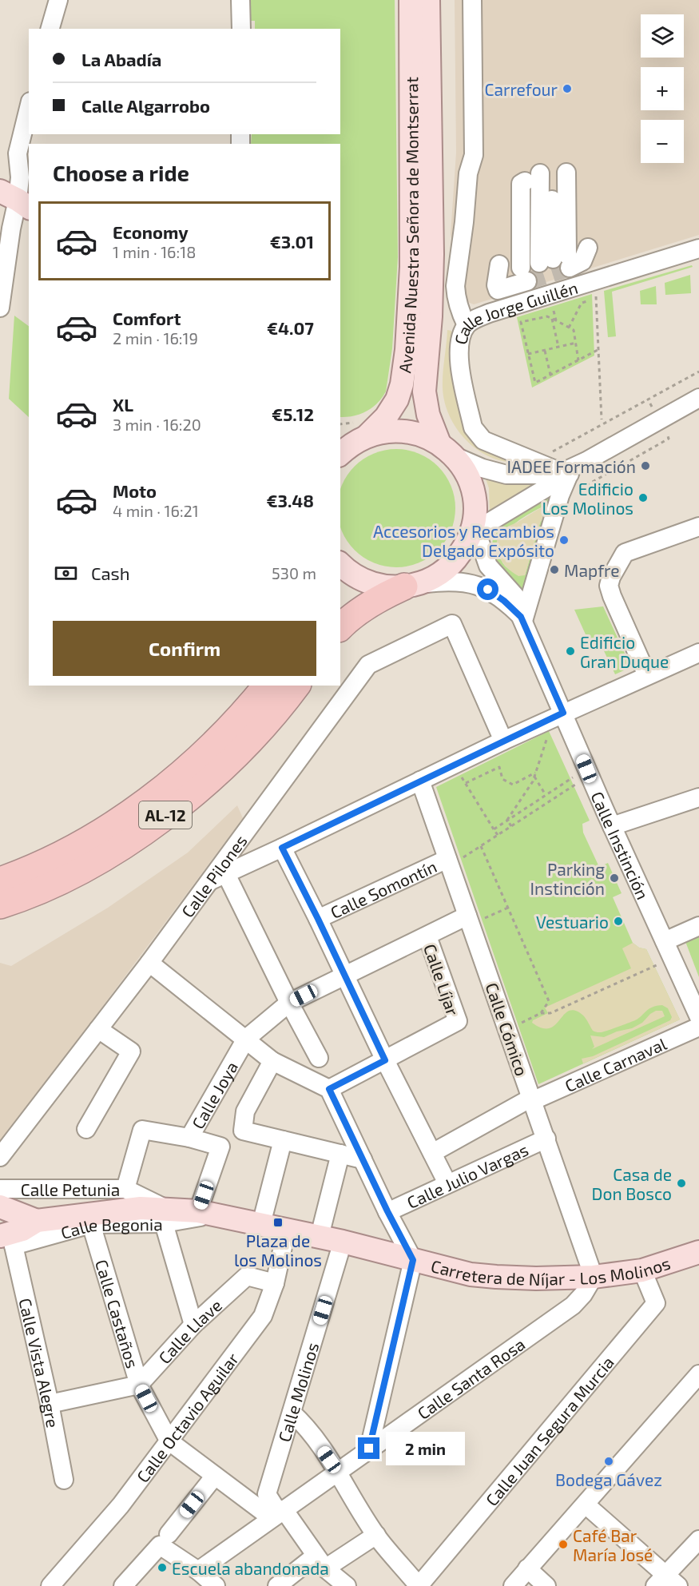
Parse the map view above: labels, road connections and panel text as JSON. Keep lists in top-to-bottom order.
{
  "streets": {
    "highway": ["AL-12"],
    "main road": ["Avenida Nuestra Señora de Montserrat", "Carretera de Níjar - Los Molinos"],
    "street": [
      "Calle Jorge Guillén",
      "Calle Instinción",
      "Calle Pilones",
      "Calle Somontín",
      "Calle Líjar",
      "Calle Cómico",
      "Calle Carnaval",
      "Calle Joya",
      "Calle Julio Vargas",
      "Calle Petunia",
      "Calle Begonia",
      "Calle Castaños",
      "Calle Llave",
      "Calle Vista Alegre",
      "Calle Santa Rosa",
      "Calle Molinos",
      "Calle Octavio Aguilar",
      "Calle Juan Segura Murcia"
    ]
  },
  "crossings": [
    ["Avenida Nuestra Señora de Montserrat", "Calle Instinción"],
    ["Calle Somontín", "Calle Líjar"],
    ["Calle Somontín", "Calle Cómico"],
    ["Calle Somontín", "Calle Carnaval"],
    ["Calle Somontín", "Calle Joya"],
    ["Calle Somontín", "Calle Julio Vargas"],
    ["Calle Líjar", "Calle Joya"],
    ["Calle Cómico", "Calle Carnaval"],
    ["Calle Cómico", "Calle Joya"],
    ["Calle Cómico", "Calle Julio Vargas"],
    ["Calle Cómico", "Carretera de Níjar - Los Molinos"],
    ["Calle Cómico", "Calle Santa Rosa"],
    ["Calle Joya", "Carretera de Níjar - Los Molinos"],
    ["Calle Petunia", "Carretera de Níjar - Los Molinos"],
    ["Calle Begonia", "Carretera de Níjar - Los Molinos"],
    ["Calle Begonia", "Calle Castaños"],
    ["Calle Begonia", "Calle Vista Alegre"],
    ["Carretera de Níjar - Los Molinos", "Calle Castaños"],
    ["Carretera de Níjar - Los Molinos", "Calle Santa Rosa"],
    ["Carretera de Níjar - Los Molinos", "Calle Molinos"],
    ["Carretera de Níjar - Los Molinos", "Calle Octavio Aguilar"],
    ["Carretera de Níjar - Los Molinos", "Calle Juan Segura Murcia"],
    ["Calle Castaños", "Calle Llave"],
    ["Calle Castaños", "Calle Santa Rosa"],
    ["Calle Castaños", "Calle Molinos"],
    ["Calle Castaños", "Calle Octavio Aguilar"],
    ["Calle Llave", "Calle Octavio Aguilar"],
    ["Calle Santa Rosa", "Calle Molinos"]
  ],
  "places": {
    "other": [
      "Carrefour",
      "IADEE Formación",
      "Edificio Los Molinos",
      "Accesorios y Recambios Delgado Expósito",
      "Mapfre",
      "Edificio Gran Duque",
      "Parking Instinción",
      "Vestuario",
      "Casa de Don Bosco",
      "Bodega Gávez",
      "Café Bar María José",
      "Escuela abandonada"
    ],
    "transit": ["Plaza de los Molinos"]
  },
  "page": {
    "map_buttons": ["+", "−"],
    "banner": ["La Abadía", "Calle Algarrobo"],
    "heading": "Choose a ride",
    "list": [
      {
        "name": "Economy",
        "note": "1 min · 16:18",
        "value": "€3.01"
      },
      {
        "name": "Comfort",
        "note": "2 min · 16:19",
        "value": "€4.07"
      },
      {
        "name": "XL",
        "note": "3 min · 16:20",
        "value": "€5.12"
      },
      {
        "name": "Moto",
        "note": "4 min · 16:21",
        "value": "€3.48"
      }
    ],
    "pay": ["Cash", "530 m"],
    "buttons": "Confirm",
    "bubble": "2 min"
  }
}
